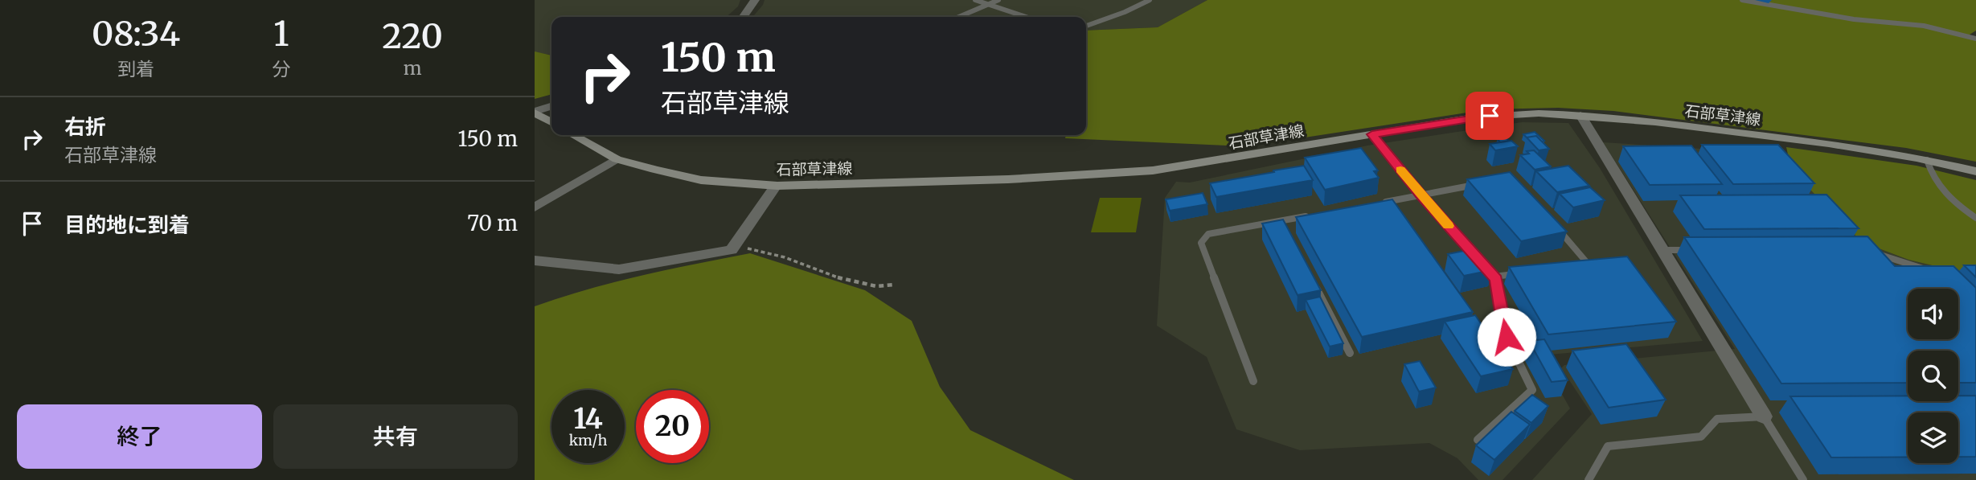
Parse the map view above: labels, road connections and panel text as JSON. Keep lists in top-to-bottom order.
{
  "streets": {
    "main road": ["石部草津線"]
  },
  "page": {
    "eta": [
      "08:34",
      "到着",
      "1",
      "分",
      "220",
      "m"
    ],
    "turn": ["150 m", "石部草津線"],
    "list": [
      {
        "name": "右折",
        "note": "石部草津線",
        "value": "150 m"
      },
      {
        "name": "目的地に到着",
        "value": "70 m"
      }
    ],
    "speed": "14 km/h",
    "limit": "20",
    "buttons": ["終了", "共有"]
  }
}
